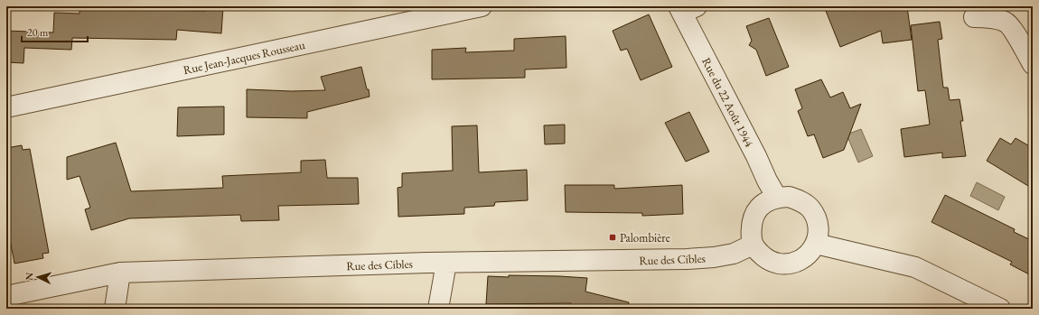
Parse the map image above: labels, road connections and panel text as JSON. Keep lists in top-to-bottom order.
{
  "streets": {
    "street": ["Rue Jean-Jacques Rousseau", "Rue du 22 Août 1944", "Rue des Cibles"]
  },
  "crossings": [
    ["Rue du 22 Août 1944", "Rue des Cibles"]
  ],
  "places": {
    "transit": ["Palombière"]
  },
  "scale_bar": "20 m",
  "north": "left"
}
